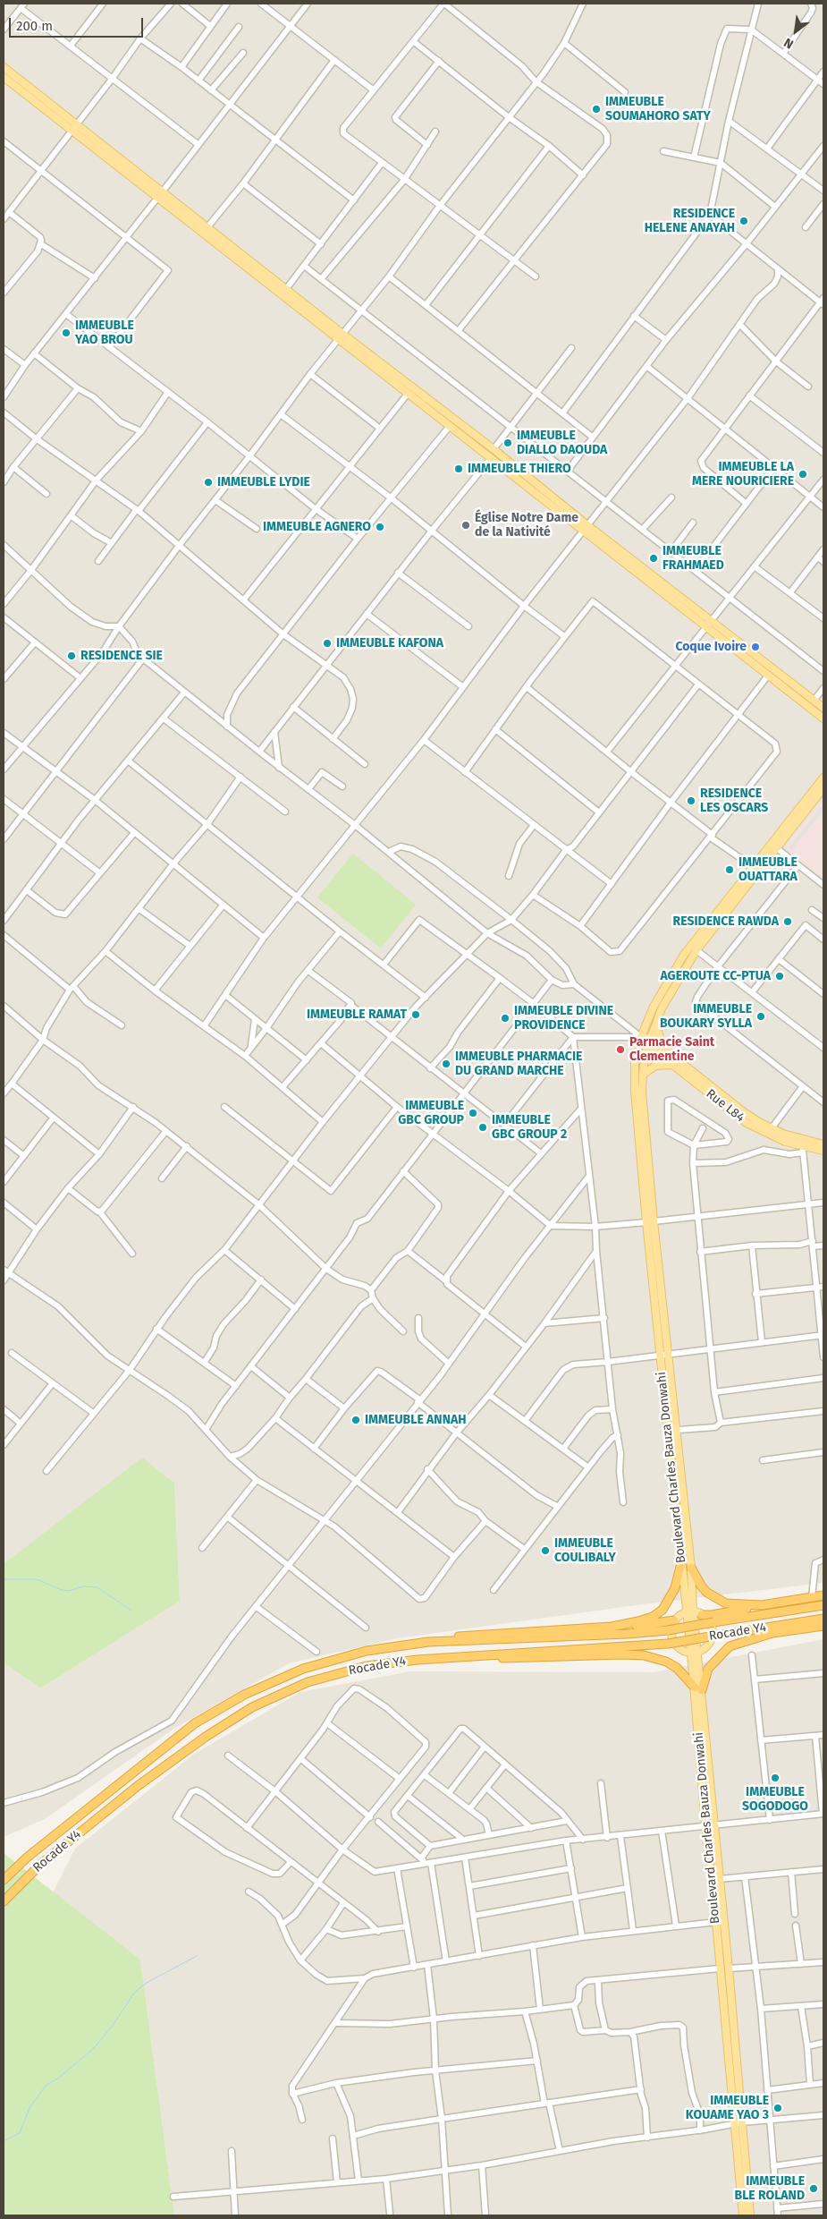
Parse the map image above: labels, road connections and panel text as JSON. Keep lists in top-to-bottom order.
{
  "streets": {
    "highway": ["Rocade Y4"],
    "main road": ["Rue L84", "Boulevard Charles Bauza Donwahi"]
  },
  "crossings": [
    ["Rue L84", "Boulevard Charles Bauza Donwahi"]
  ],
  "places": [
    "IMMEUBLE SOUMAHORO SATY",
    "RESIDENCE HELENE ANAYAH",
    "IMMEUBLE YAO BROU",
    "IMMEUBLE DIALLO DAOUDA",
    "IMMEUBLE THIERO",
    "IMMEUBLE LA MERE NOURICIERE",
    "IMMEUBLE LYDIE",
    "Église Notre Dame de la Nativité",
    "IMMEUBLE AGNERO",
    "IMMEUBLE FRAHMAED",
    "IMMEUBLE KAFONA",
    "Coque Ivoire",
    "RESIDENCE SIE",
    "RESIDENCE LES OSCARS",
    "IMMEUBLE OUATTARA",
    "RESIDENCE RAWDA",
    "AGEROUTE CC-PTUA",
    "IMMEUBLE RAMAT",
    "IMMEUBLE BOUKARY SYLLA",
    "IMMEUBLE DIVINE PROVIDENCE",
    "Parmacie Saint Clementine",
    "IMMEUBLE PHARMACIE DU GRAND MARCHE",
    "IMMEUBLE GBC GROUP",
    "IMMEUBLE GBC GROUP 2",
    "IMMEUBLE ANNAH",
    "IMMEUBLE COULIBALY",
    "IMMEUBLE SOGODOGO",
    "IMMEUBLE KOUAME YAO 3",
    "IMMEUBLE BLE ROLAND"
  ],
  "scale_bar": "200 m",
  "north": "bottom left"
}
